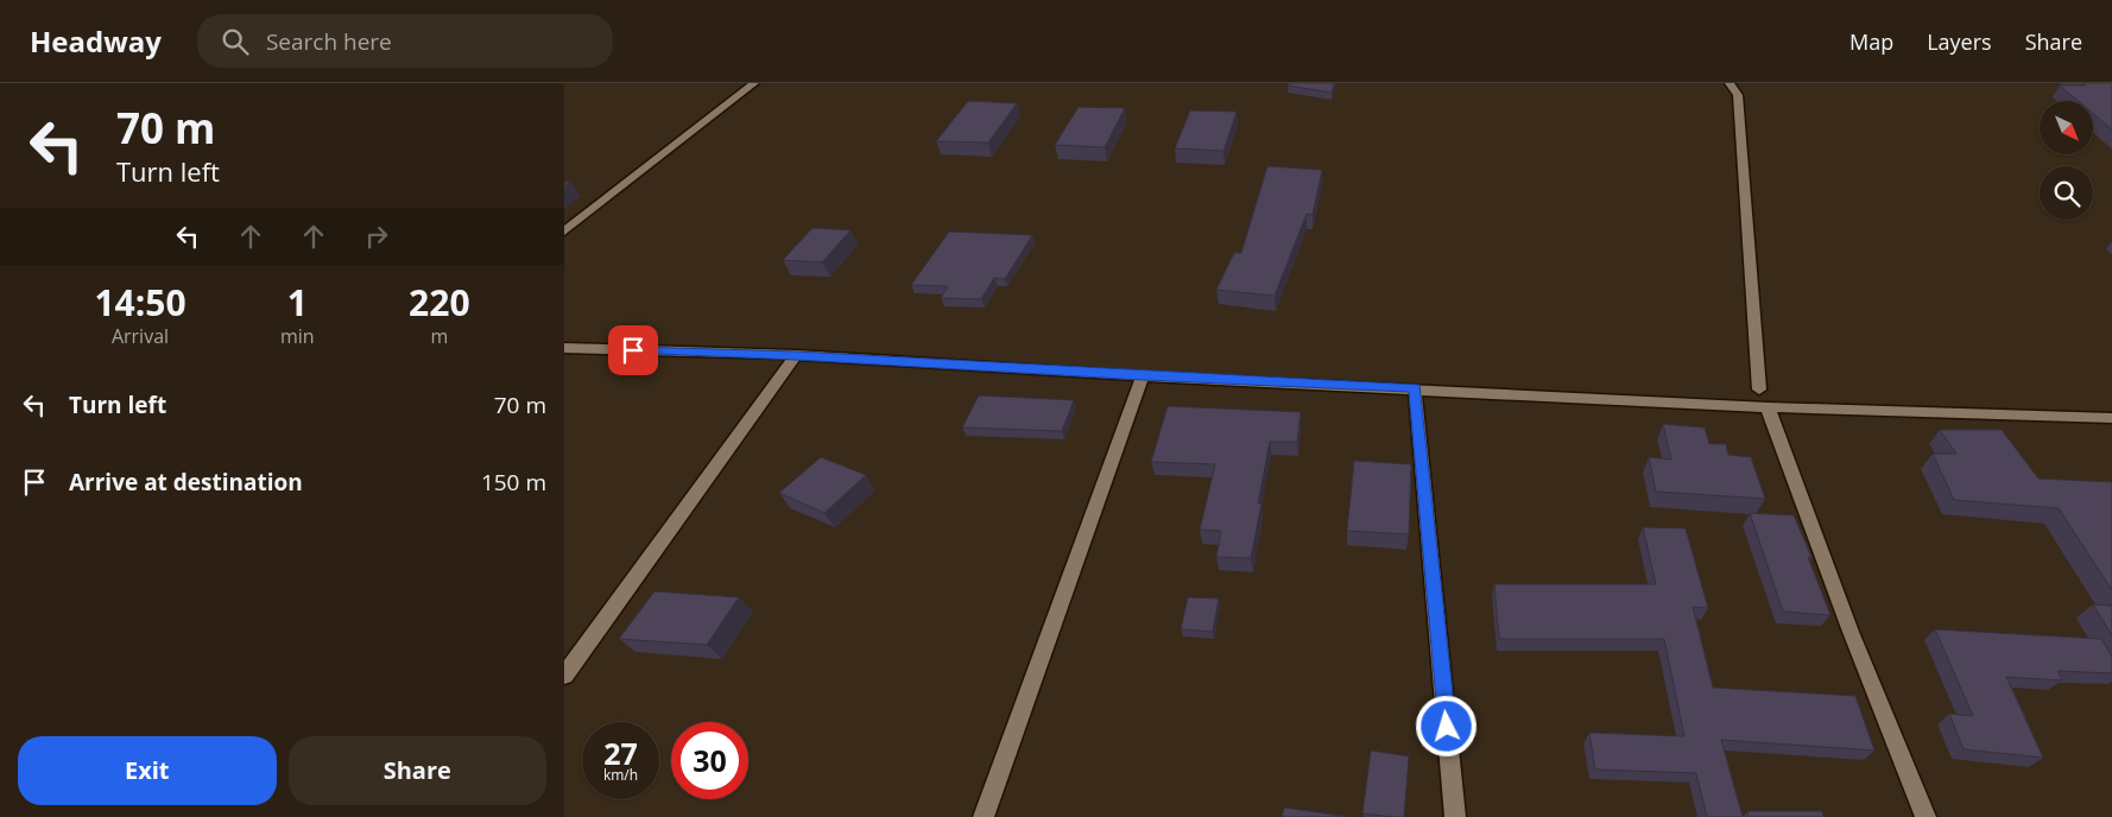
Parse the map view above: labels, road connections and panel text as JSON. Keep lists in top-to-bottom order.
{
  "north": "bottom right",
  "page": {
    "header": "Headway",
    "search": "Search here",
    "nav": ["Map", "Layers", "Share"],
    "turn": ["70 m", "Turn left"],
    "eta": [
      "14:50",
      "Arrival",
      "1",
      "min",
      "220",
      "m"
    ],
    "list": [
      {
        "name": "Turn left",
        "value": "70 m"
      },
      {
        "name": "Arrive at destination",
        "value": "150 m"
      }
    ],
    "speed": "27 km/h",
    "limit": "30",
    "buttons": ["Exit", "Share"]
  }
}
